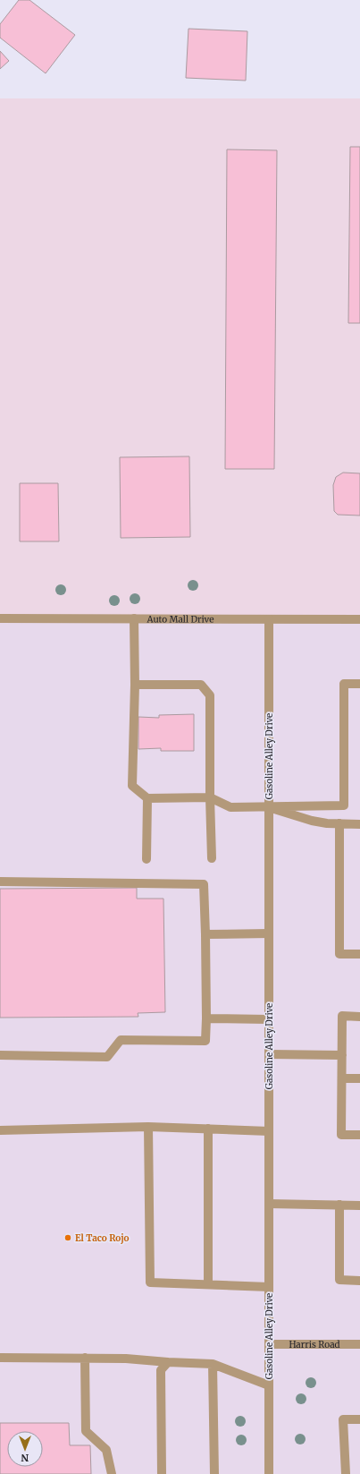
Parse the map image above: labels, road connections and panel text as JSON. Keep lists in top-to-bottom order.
{
  "streets": {
    "street": ["Auto Mall Drive", "Gasoline Alley Drive", "Harris Road"]
  },
  "crossings": [
    ["Auto Mall Drive", "Gasoline Alley Drive"],
    ["Gasoline Alley Drive", "Harris Road"]
  ],
  "places": ["El Taco Rojo"],
  "north": "bottom"
}
